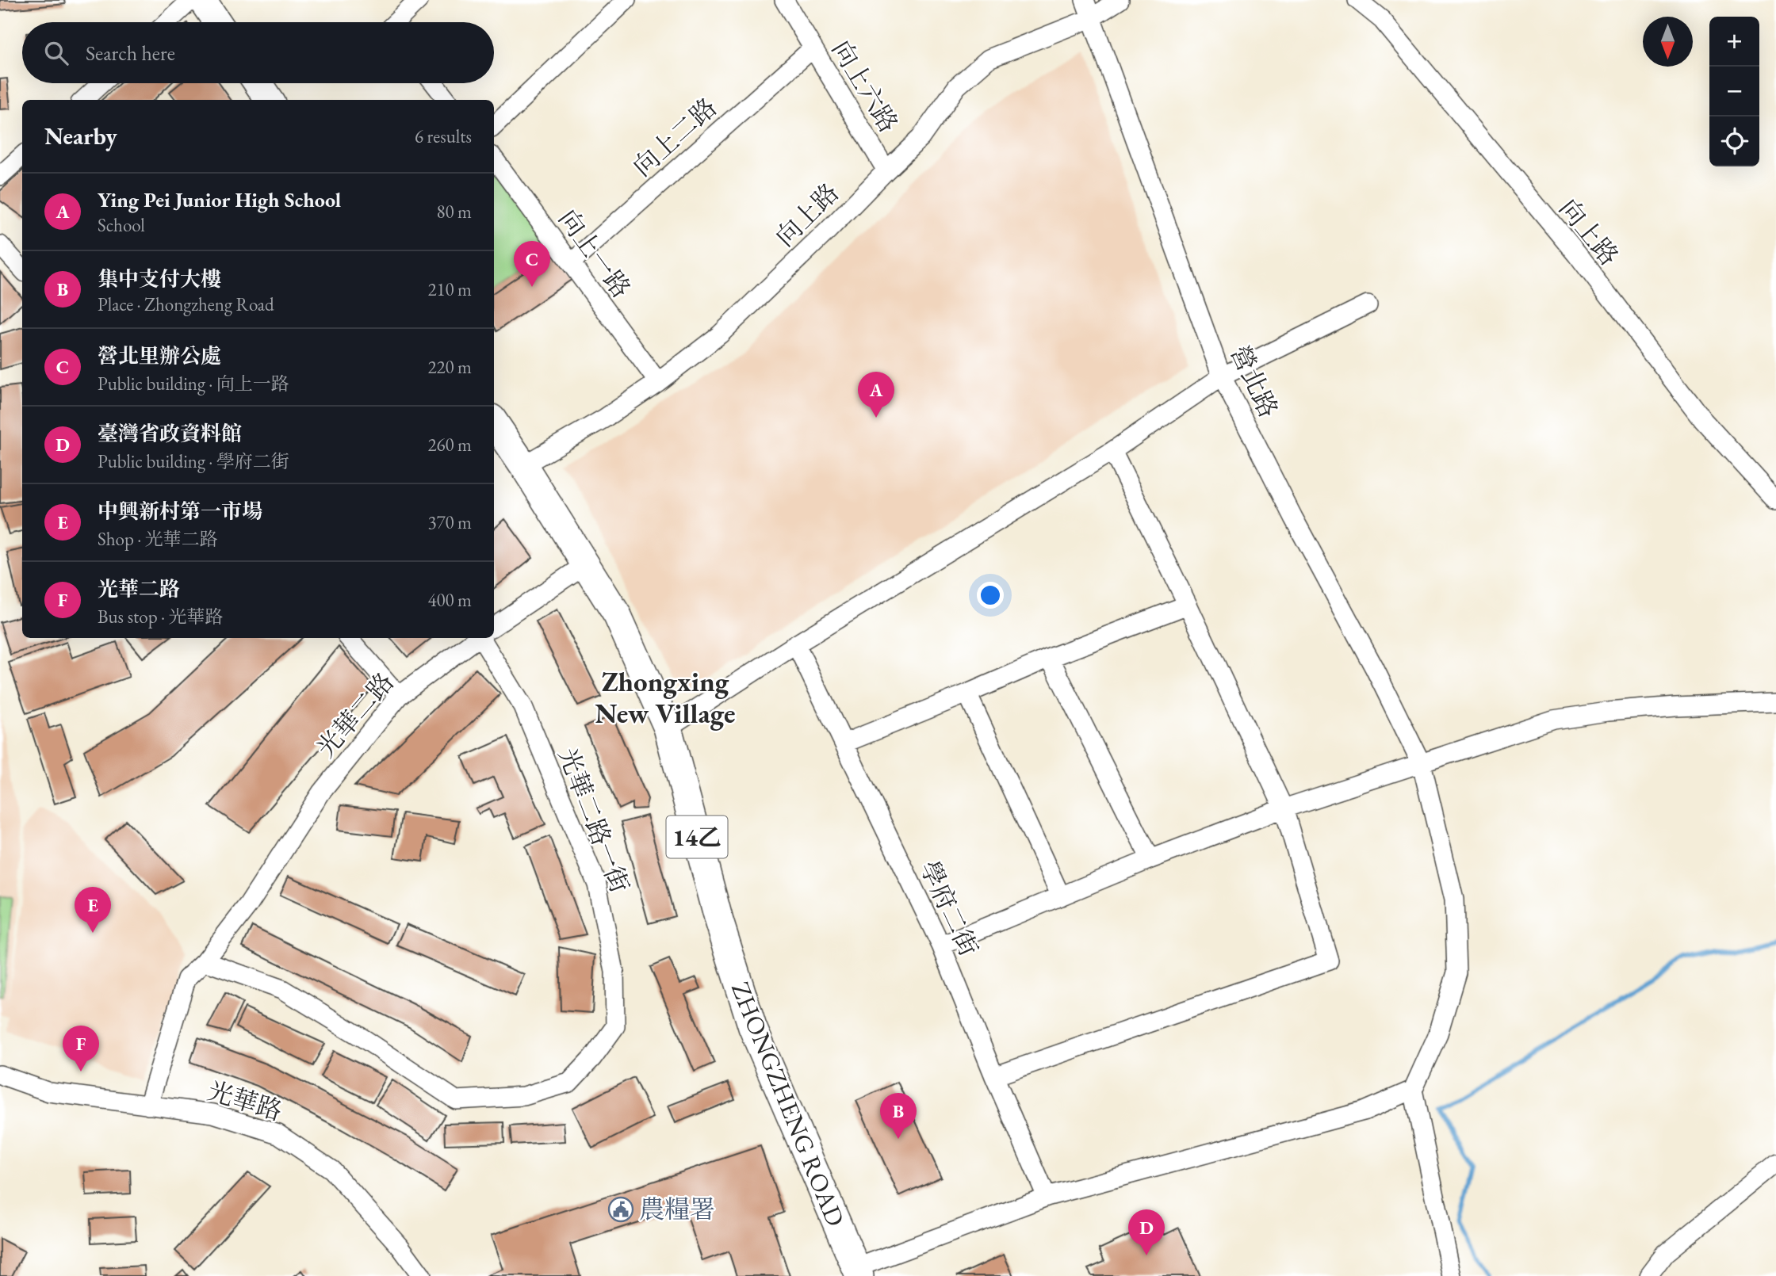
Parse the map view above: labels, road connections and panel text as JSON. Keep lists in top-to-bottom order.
{
  "streets": {
    "main road": ["14乙", "ZHONGZHENG ROAD"],
    "street": [
      "向上六路",
      "向上二路",
      "向上路",
      "向上一路",
      "營北路",
      "光華二路",
      "光華二路一街",
      "學府二街",
      "光華路"
    ]
  },
  "crossings": [
    ["向上六路", "向上二路"],
    ["向上六路", "向上路"],
    ["向上二路", "向上一路"],
    ["向上路", "向上一路"],
    ["向上路", "營北路"],
    ["向上路", "ZHONGZHENG ROAD"],
    ["光華二路", "光華二路一街"],
    ["光華二路", "光華路"]
  ],
  "districts": ["Zhongxing New Village"],
  "places": {
    "public building": ["農糧署"]
  },
  "north": "bottom",
  "page": {
    "map_buttons": ["+", "−"],
    "search": "Search here",
    "heading": ["Nearby", "6 results"],
    "list": [
      {
        "mark": "A",
        "name": "Ying Pei Junior High School",
        "note": "School",
        "value": "80 m"
      },
      {
        "mark": "B",
        "name": "集中支付大樓",
        "note": "Place · Zhongzheng Road",
        "value": "210 m"
      },
      {
        "mark": "C",
        "name": "營北里辦公處",
        "note": "Public building · 向上一路",
        "value": "220 m"
      },
      {
        "mark": "D",
        "name": "臺灣省政資料館",
        "note": "Public building · 學府二街",
        "value": "260 m"
      },
      {
        "mark": "E",
        "name": "中興新村第一市場",
        "note": "Shop · 光華二路",
        "value": "370 m"
      },
      {
        "mark": "F",
        "name": "光華二路",
        "note": "Bus stop · 光華路",
        "value": "400 m"
      }
    ],
    "pins": [
      "C",
      "A",
      "E",
      "F",
      "B",
      "D"
    ]
  }
}
